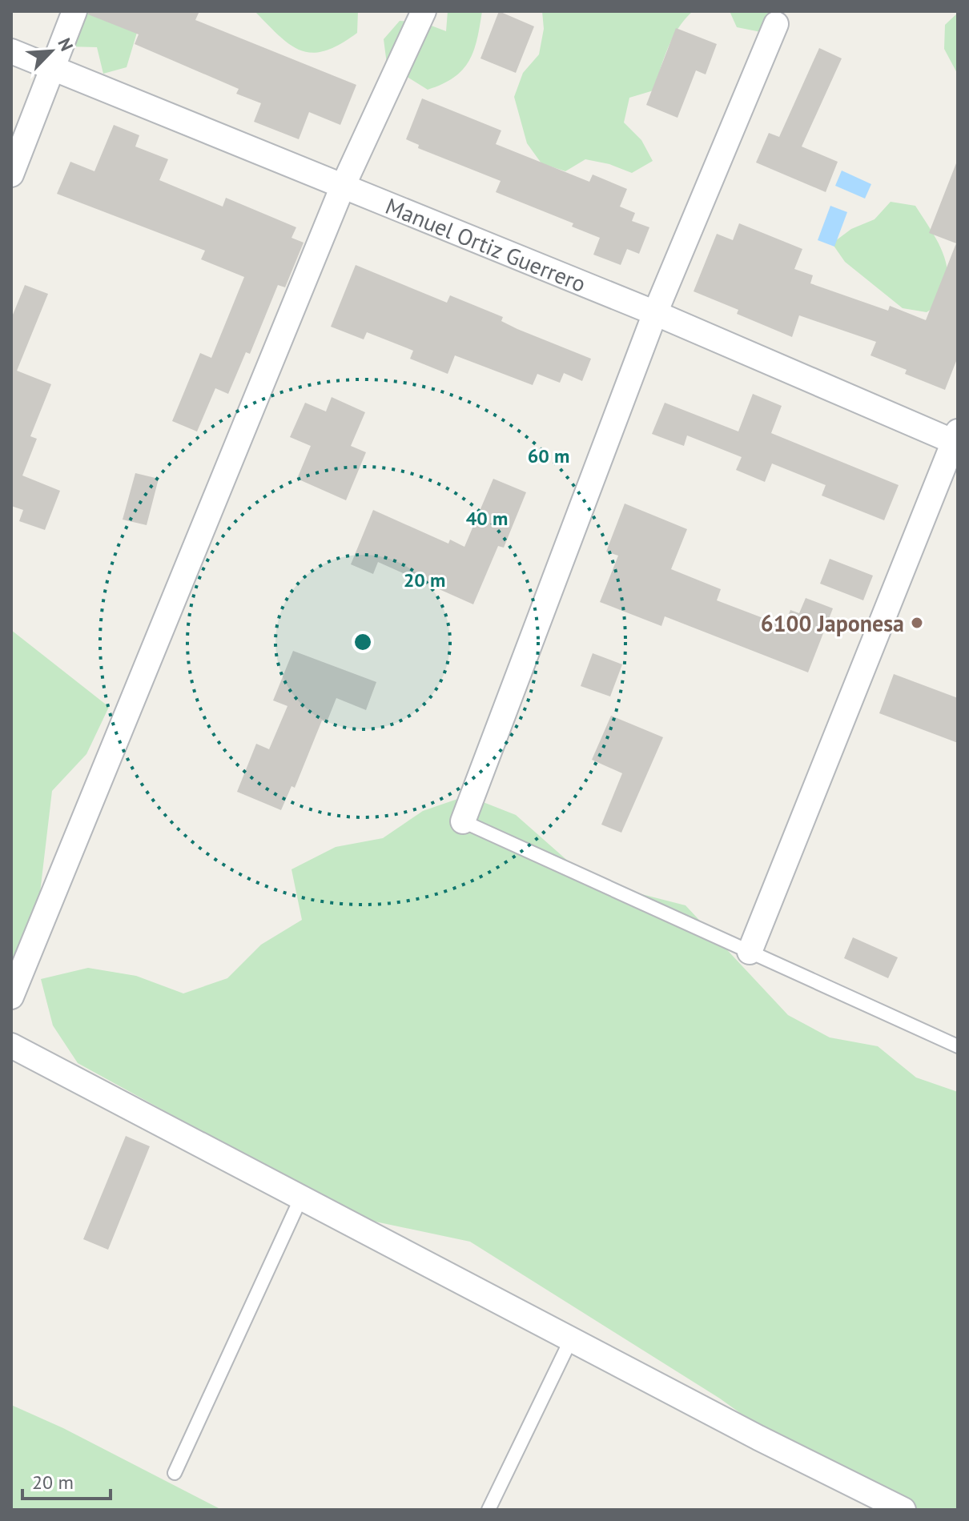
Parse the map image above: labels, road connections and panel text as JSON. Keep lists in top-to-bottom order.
{
  "streets": {
    "street": ["Manuel Ortiz Guerrero"]
  },
  "places": ["6100 Japonesa"],
  "scale_bar": "20 m",
  "north": "top right",
  "rings": ["60 m", "40 m", "20 m"]
}
